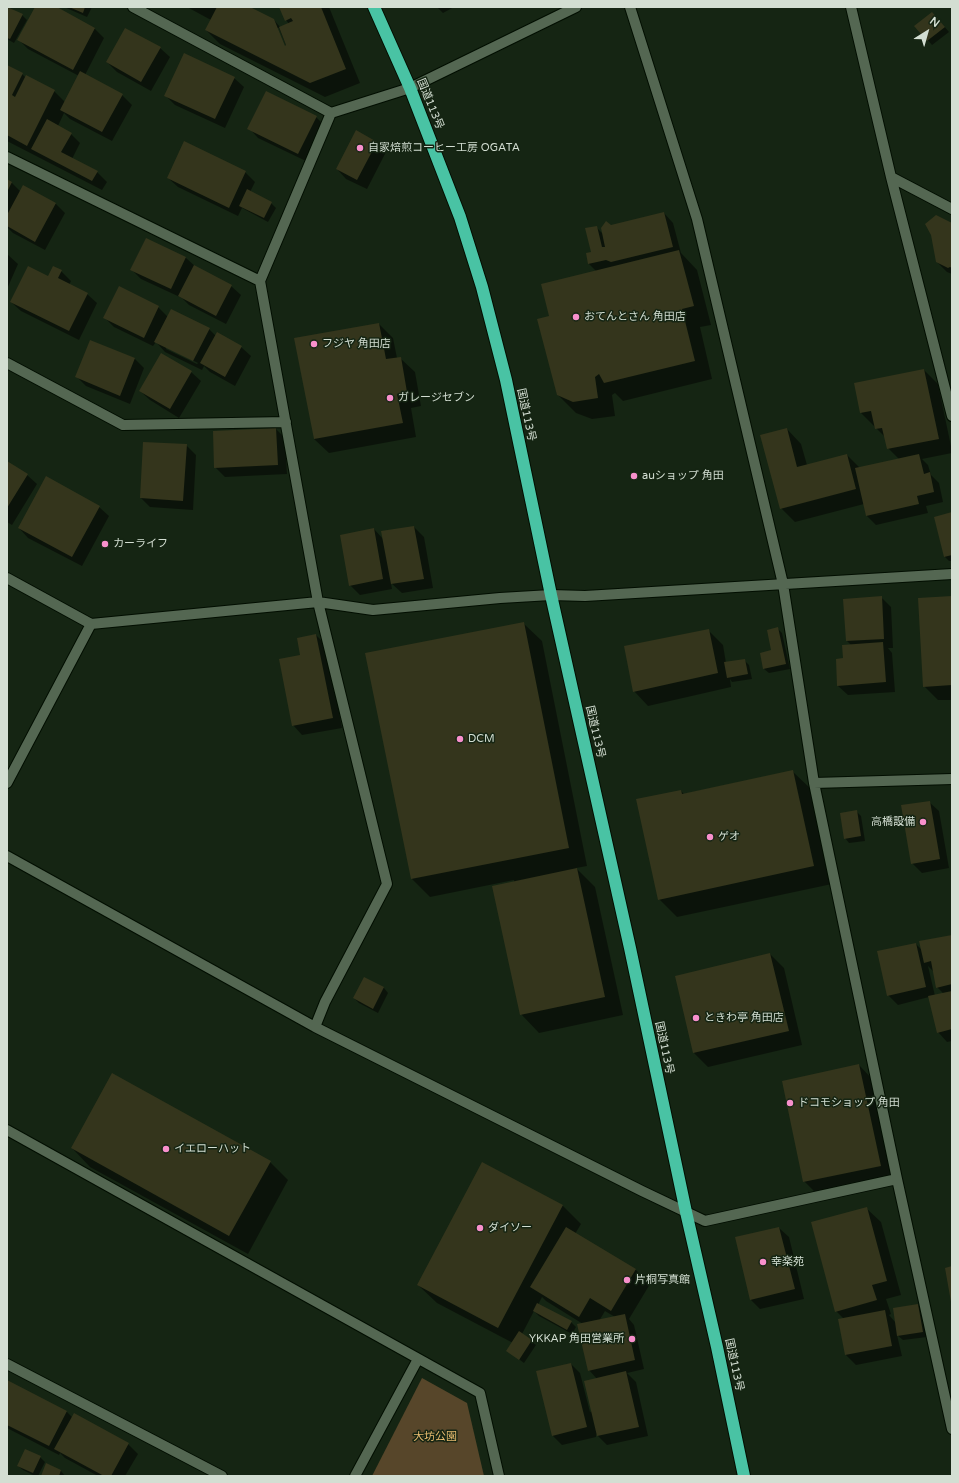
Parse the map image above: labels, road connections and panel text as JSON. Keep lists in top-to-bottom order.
{
  "streets": {
    "highway": ["国道113号"]
  },
  "parks": ["大坊公園"],
  "places": [
    "自家焙煎コーヒー工房 OGATA",
    "おてんとさん 角田店",
    "フジヤ 角田店",
    "ガレージセブン",
    "auショップ 角田",
    "カーライフ",
    "DCM",
    "高橋設備",
    "ゲオ",
    "ときわ亭 角田店",
    "ドコモショップ 角田",
    "イエローハット",
    "ダイソー",
    "幸楽苑",
    "片桐写真館",
    "YKKAP 角田営業所"
  ],
  "north": "top right"
}
